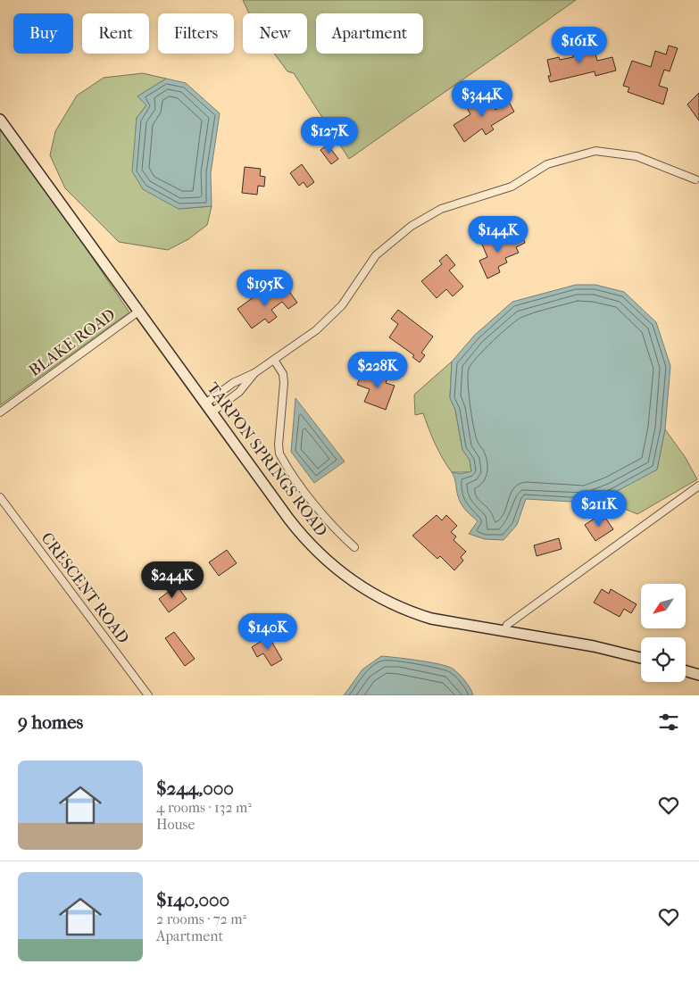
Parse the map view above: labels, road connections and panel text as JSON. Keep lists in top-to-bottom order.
{
  "streets": {
    "main road": ["TARPON SPRINGS ROAD"],
    "street": ["BLAKE ROAD", "CRESCENT ROAD"]
  },
  "crossings": [
    ["BLAKE ROAD", "TARPON SPRINGS ROAD"]
  ],
  "north": "bottom left",
  "page": {
    "chip": [
      "Buy",
      "Rent",
      "Filters",
      "New",
      "Apartment"
    ],
    "price": [
      "$161K",
      "$344K",
      "$127K",
      "$144K",
      "$195K",
      "$228K",
      "$211K",
      "$244K",
      "$140K"
    ],
    "heading": "9 homes",
    "list": [
      {
        "name": "$244,000",
        "note": "4 rooms · 132 m² · House"
      },
      {
        "name": "$140,000",
        "note": "2 rooms · 72 m² · Apartment"
      }
    ]
  }
}
